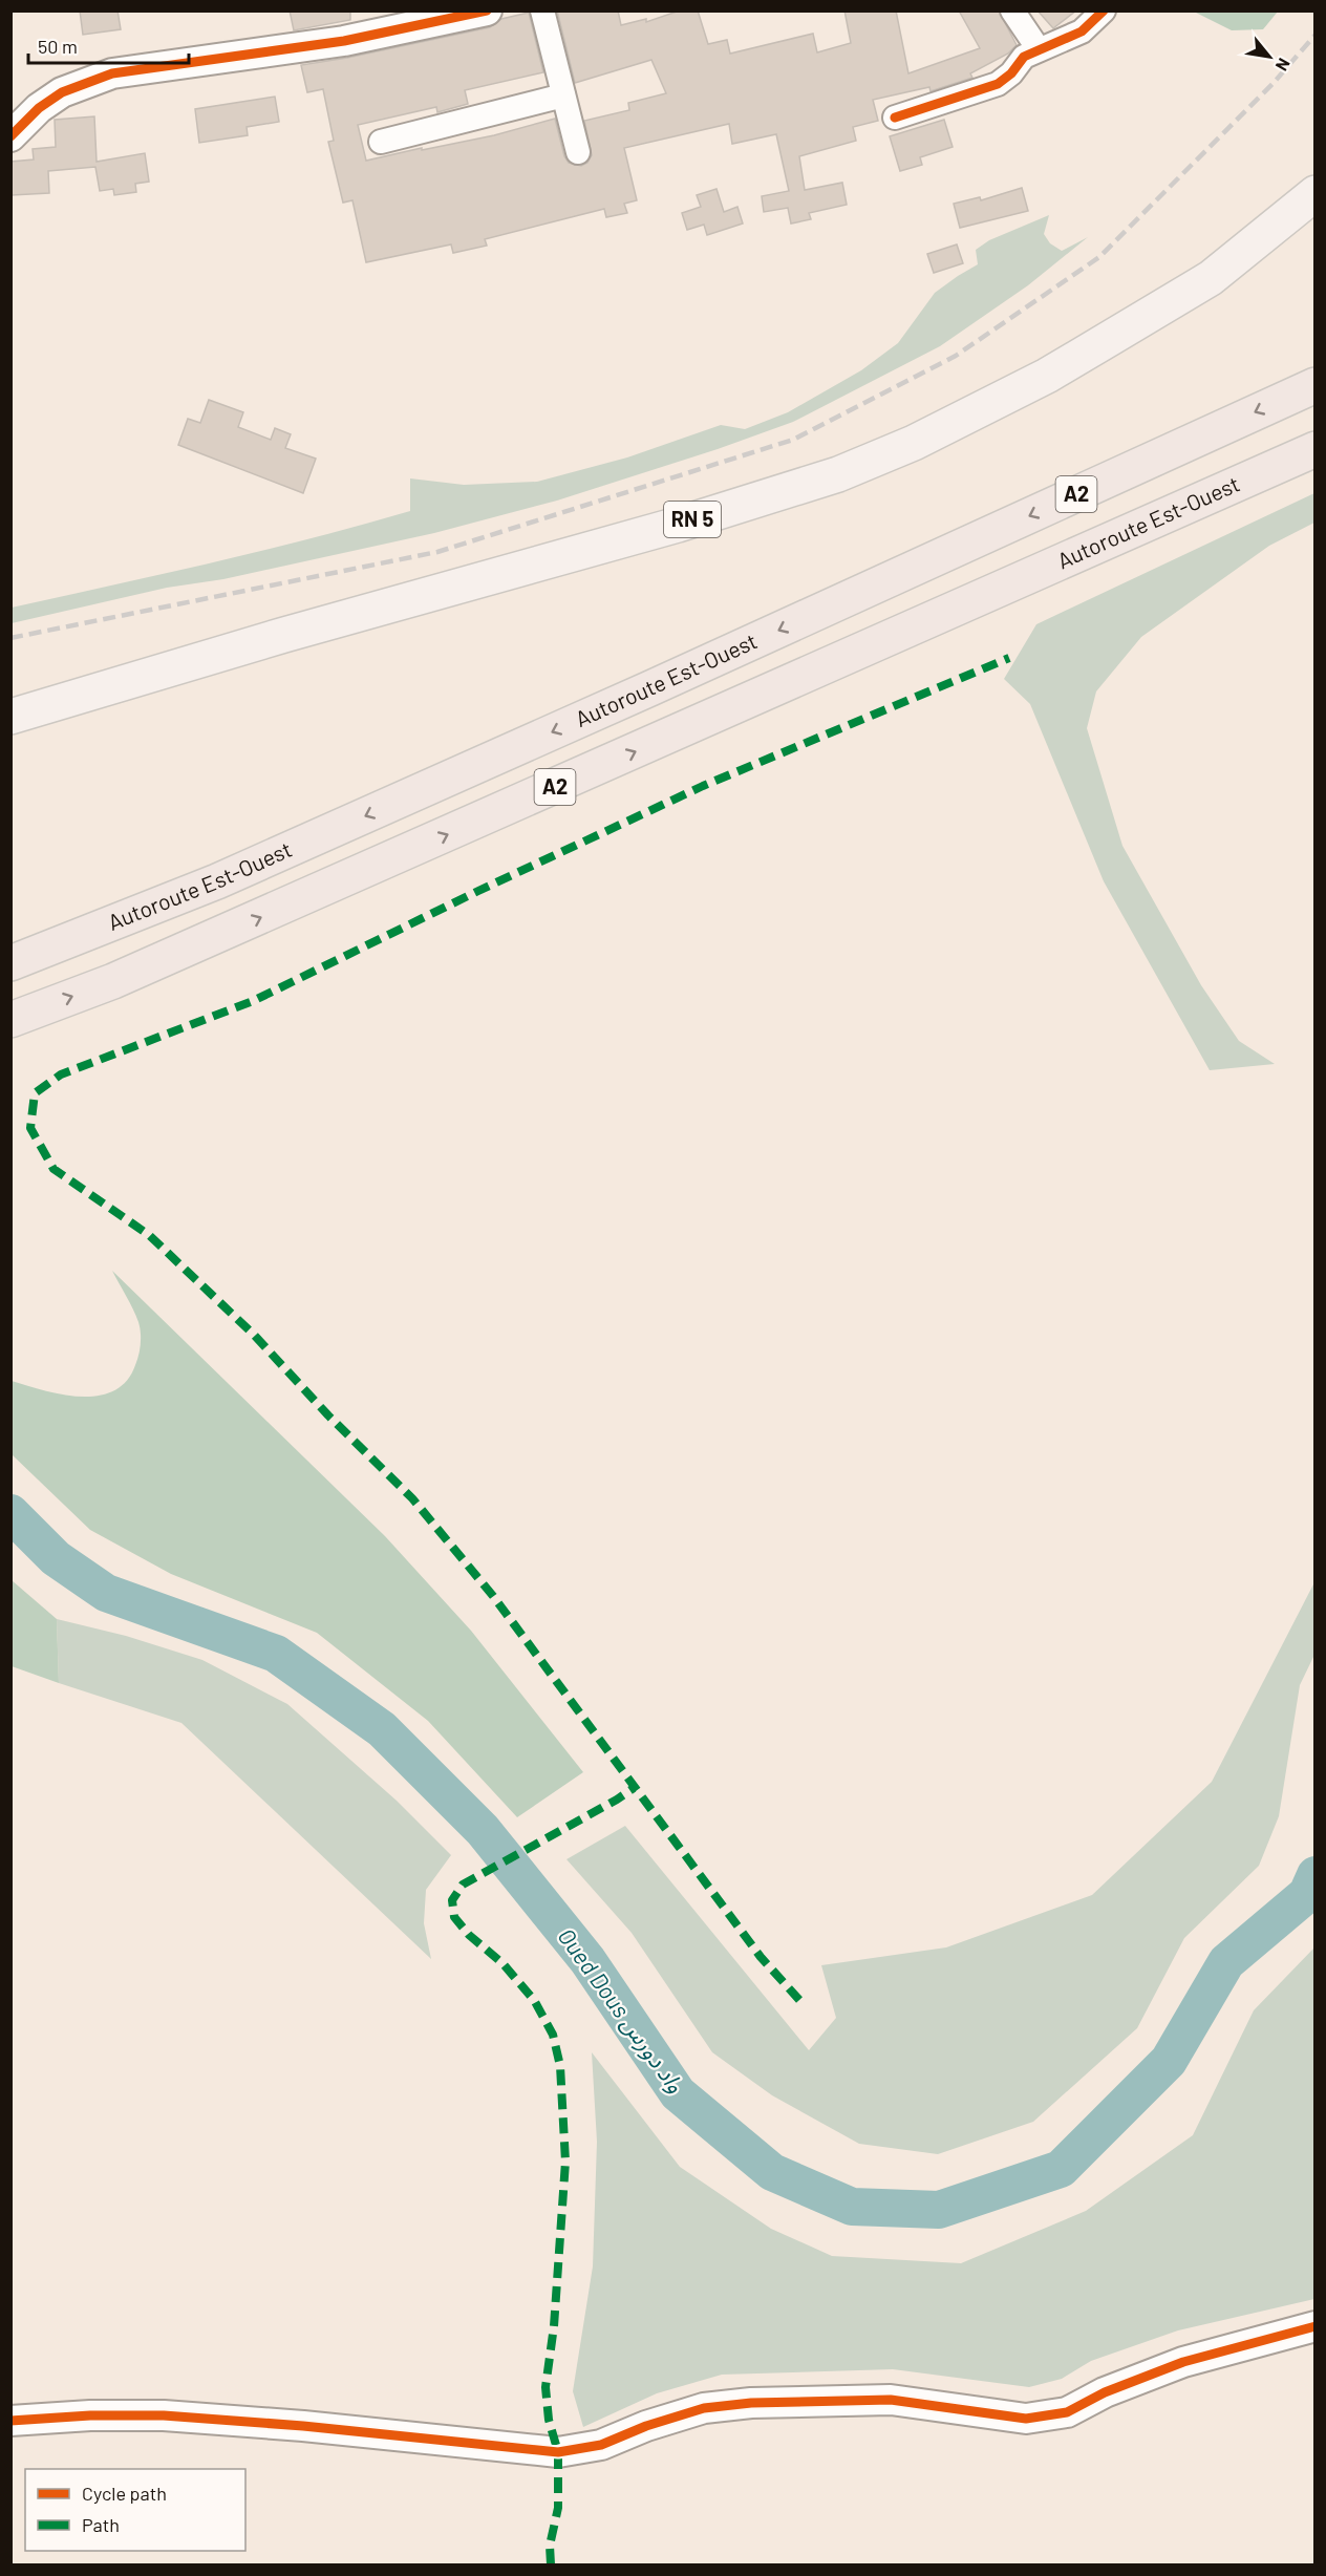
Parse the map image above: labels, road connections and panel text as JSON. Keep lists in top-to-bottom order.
{
  "streets": {
    "highway": ["A2", "Autoroute Est-Ouest"],
    "main road": ["RN 5"]
  },
  "water": ["Oued Dous واد دورس"],
  "legend": ["Cycle path", "Path"],
  "scale_bar": "50 m",
  "north": "bottom right"
}
